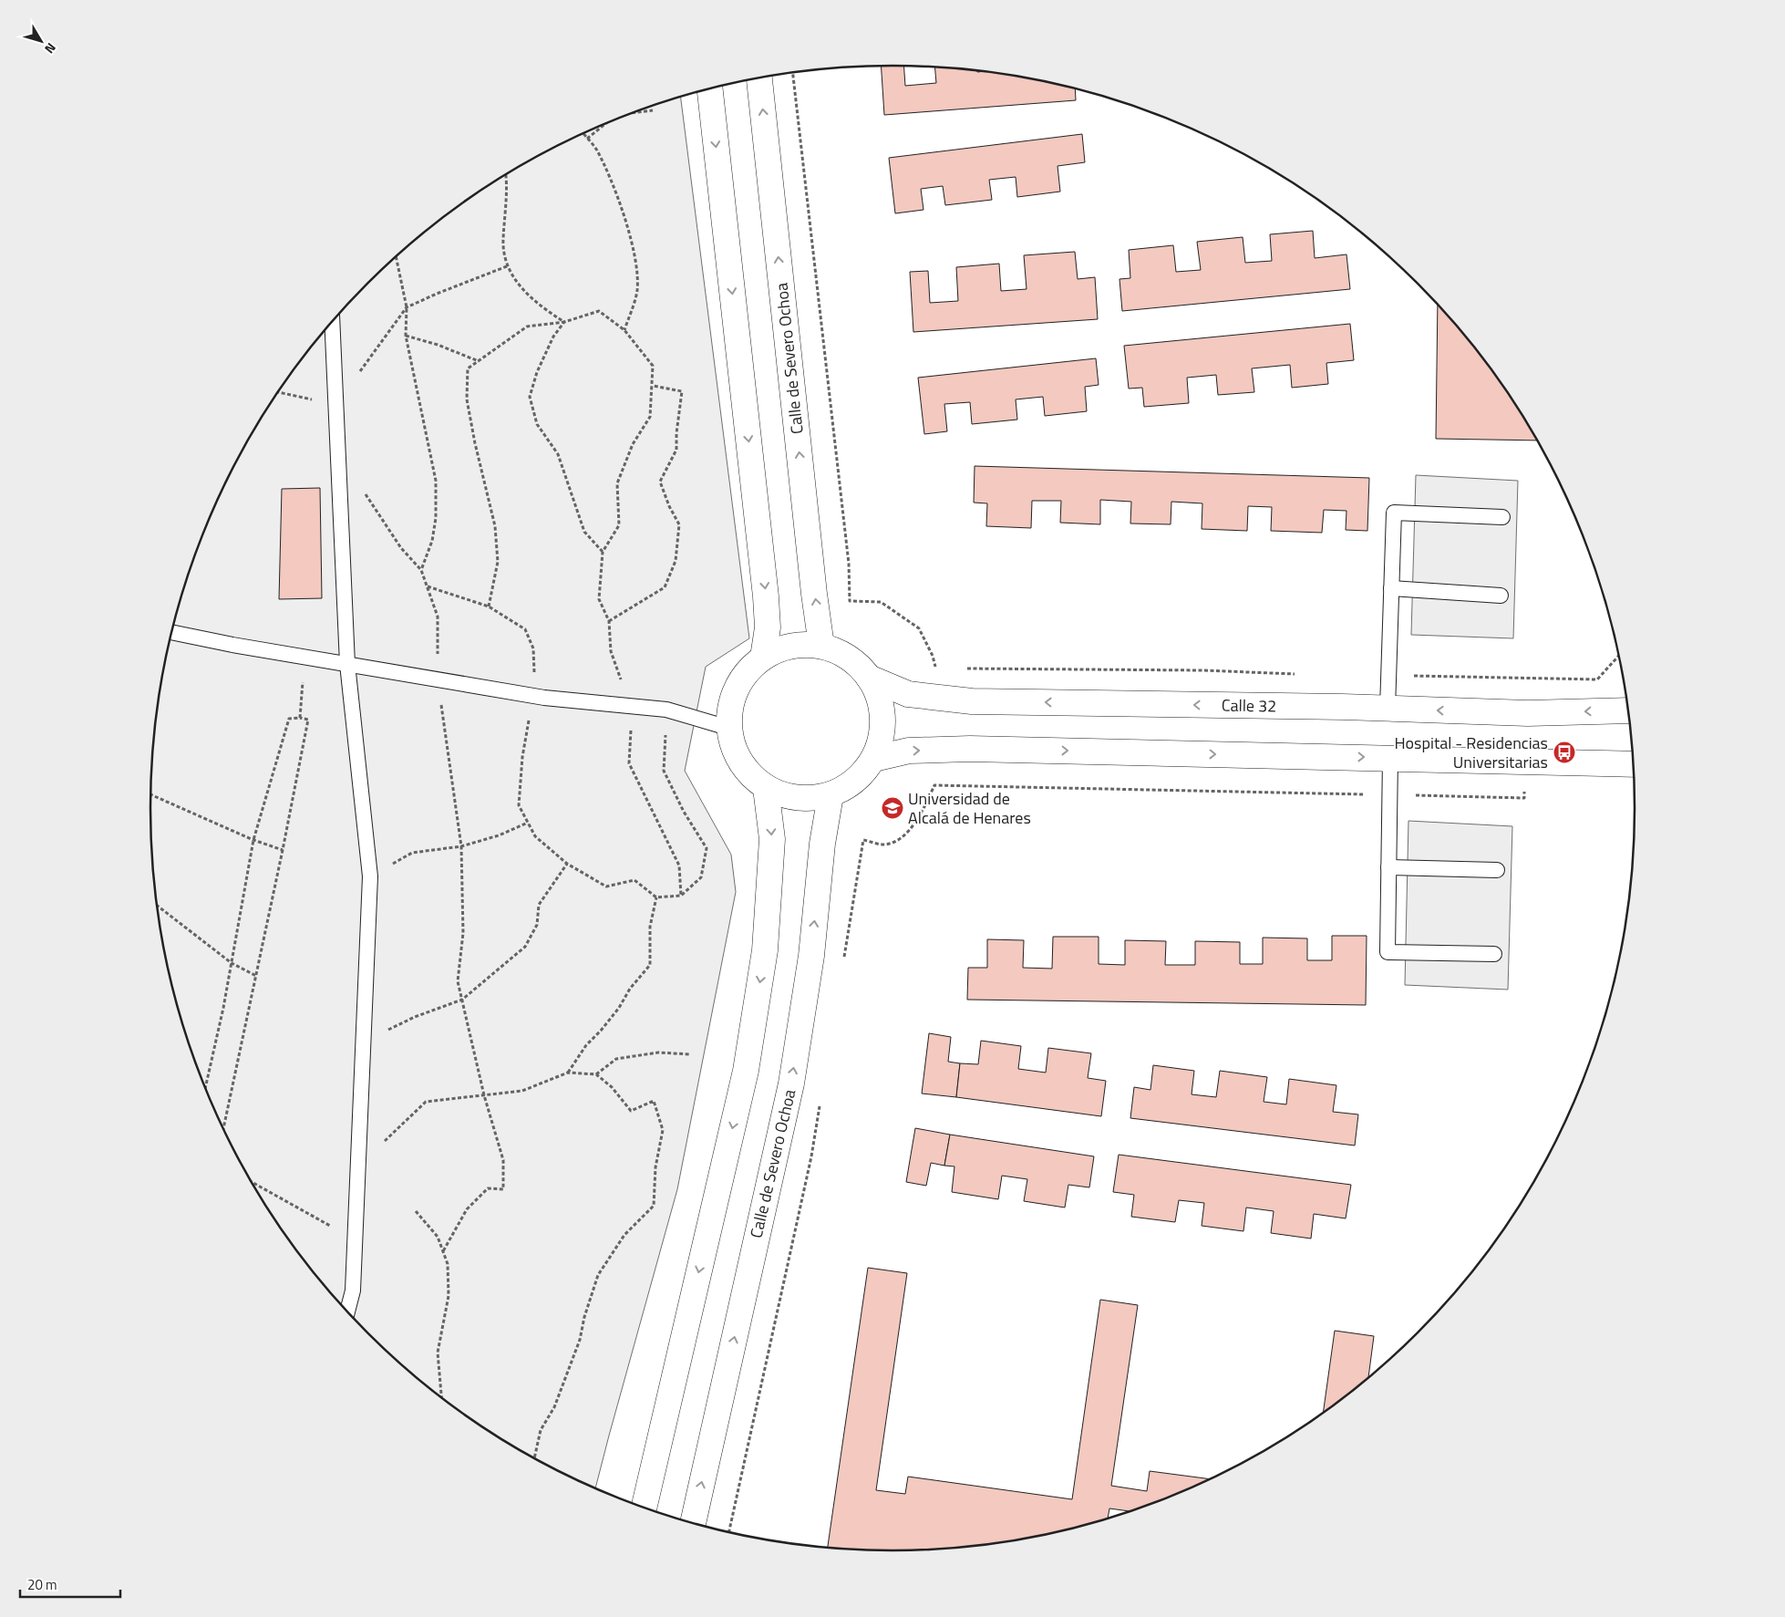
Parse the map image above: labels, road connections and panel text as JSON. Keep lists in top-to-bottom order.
{
  "streets": {
    "street": ["Calle de Severo Ochoa", "Calle 32"]
  },
  "crossings": [
    ["Calle de Severo Ochoa", "Calle 32"]
  ],
  "places": {
    "bus stop": ["Hospital - Residencias Universitarias"],
    "school or university": ["Universidad de Alcalá de Henares"]
  },
  "scale_bar": "20 m",
  "north": "bottom right"
}
